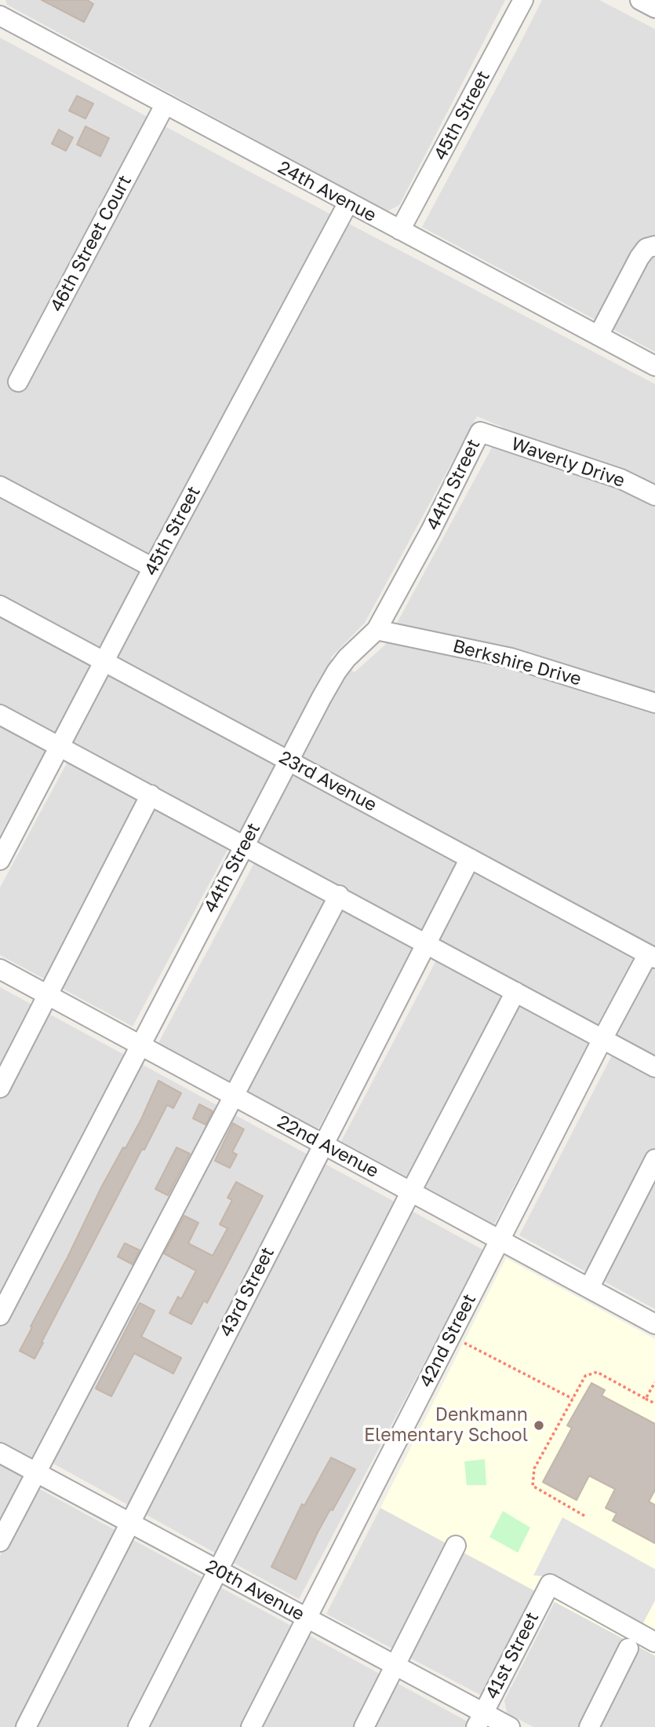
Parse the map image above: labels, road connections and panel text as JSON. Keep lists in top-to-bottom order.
{
  "streets": {
    "street": [
      "45th Street",
      "24th Avenue",
      "46th Street Court",
      "Waverly Drive",
      "44th Street",
      "Berkshire Drive",
      "23rd Avenue",
      "22nd Avenue",
      "43rd Street",
      "42nd Street",
      "20th Avenue",
      "41st Street"
    ]
  },
  "crossings": [
    ["45th Street", "24th Avenue"],
    ["45th Street", "23rd Avenue"],
    ["24th Avenue", "46th Street Court"],
    ["Waverly Drive", "44th Street"],
    ["44th Street", "Berkshire Drive"],
    ["44th Street", "23rd Avenue"],
    ["44th Street", "22nd Avenue"],
    ["23rd Avenue", "43rd Street"],
    ["23rd Avenue", "42nd Street"],
    ["22nd Avenue", "43rd Street"],
    ["22nd Avenue", "42nd Street"],
    ["43rd Street", "20th Avenue"],
    ["42nd Street", "20th Avenue"],
    ["20th Avenue", "41st Street"]
  ],
  "places": ["Denkmann Elementary School"]
}
